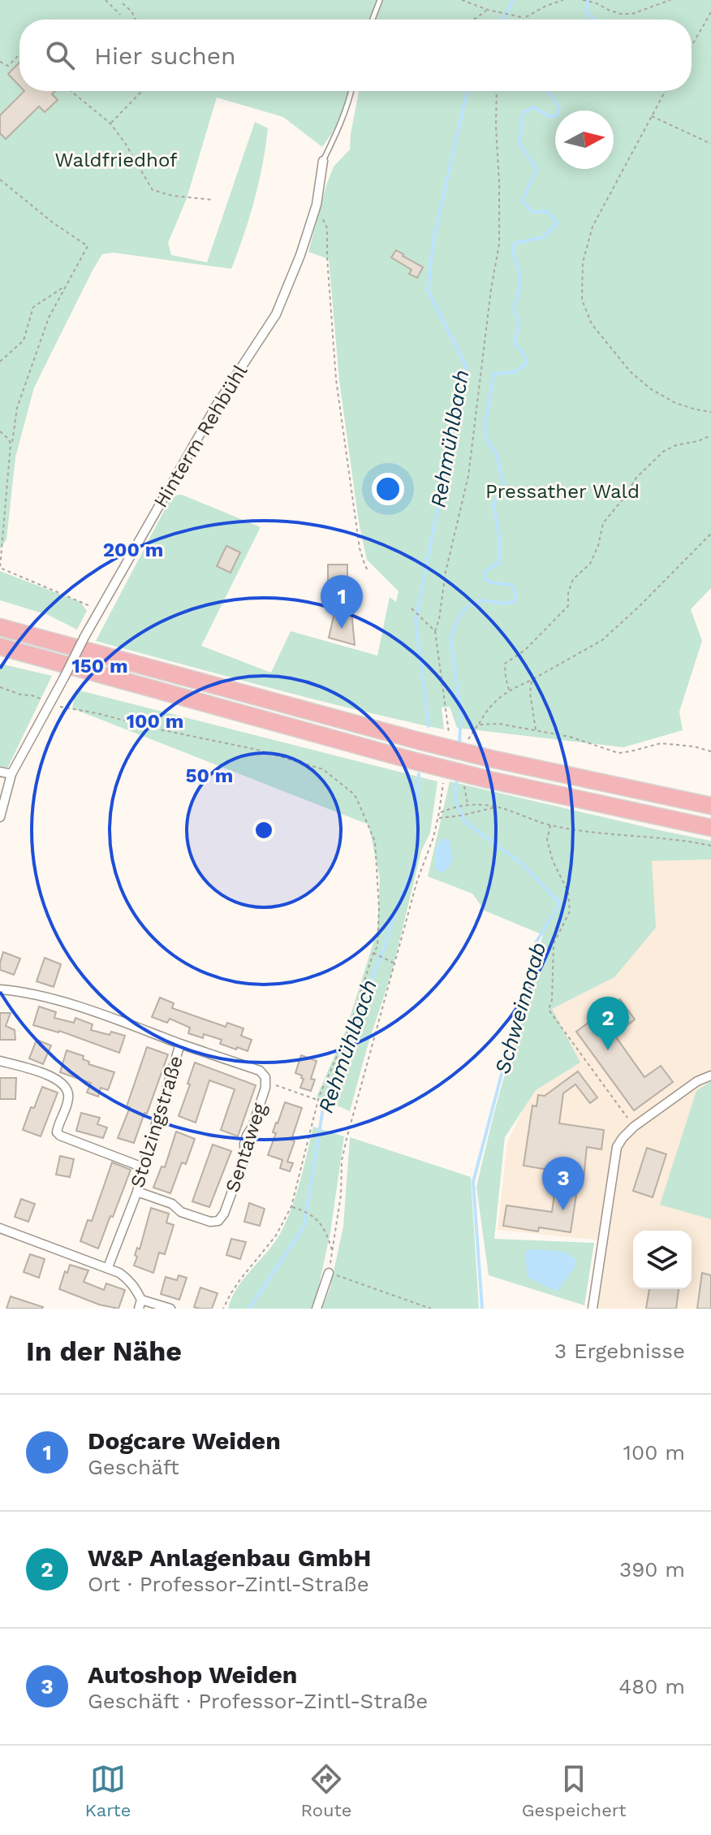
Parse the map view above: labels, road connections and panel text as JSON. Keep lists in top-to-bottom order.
{
  "streets": {
    "street": ["Hinterm Rehbühl", "Stolzingstraße", "Sentaweg"]
  },
  "crossings": [
    ["Stolzingstraße", "Sentaweg"]
  ],
  "water": ["Rehmühlbach", "Schweinnaab"],
  "parks": ["Waldfriedhof", "Pressather Wald"],
  "north": "right",
  "page": {
    "search": "Hier suchen",
    "pins": ["1", "2", "3"],
    "heading": ["In der Nähe", "3 Ergebnisse"],
    "list": [
      {
        "mark": "1",
        "name": "Dogcare Weiden",
        "note": "Geschäft",
        "value": "100 m"
      },
      {
        "mark": "2",
        "name": "W&P Anlagenbau GmbH",
        "note": "Ort · Professor-Zintl-Straße",
        "value": "390 m"
      },
      {
        "mark": "3",
        "name": "Autoshop Weiden",
        "note": "Geschäft · Professor-Zintl-Straße",
        "value": "480 m"
      }
    ],
    "nav": ["Karte", "Route", "Gespeichert"]
  },
  "rings": [
    "200 m",
    "150 m",
    "100 m",
    "50 m"
  ]
}
